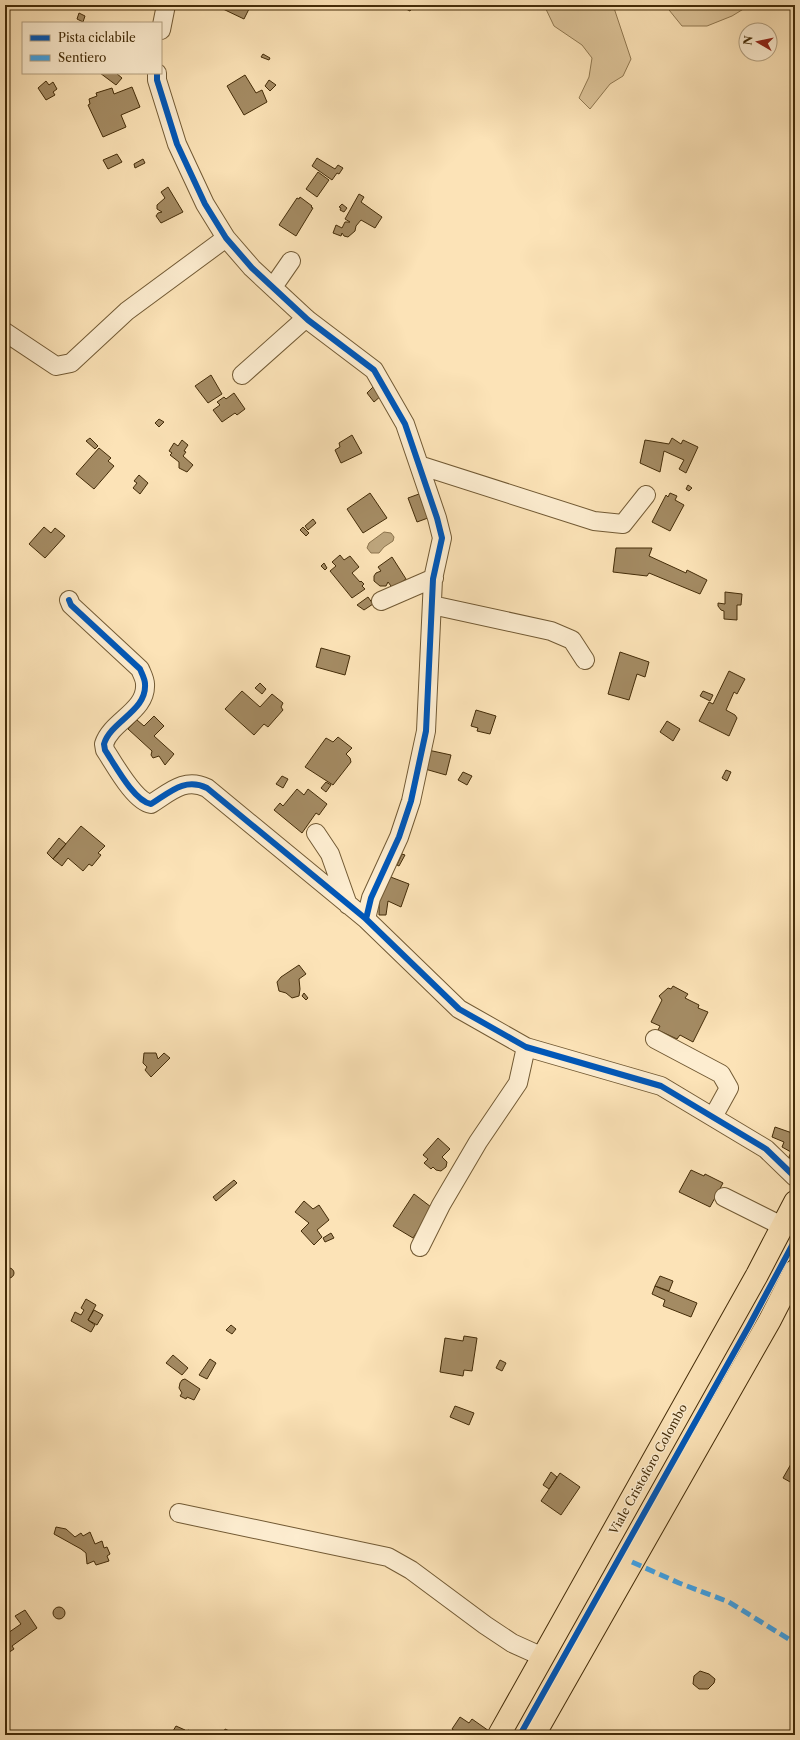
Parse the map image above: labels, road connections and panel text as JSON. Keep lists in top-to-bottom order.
{
  "streets": {
    "main road": ["Viale Cristoforo Colombo"]
  },
  "legend": ["Pista ciclabile", "Sentiero"],
  "north": "left"
}
